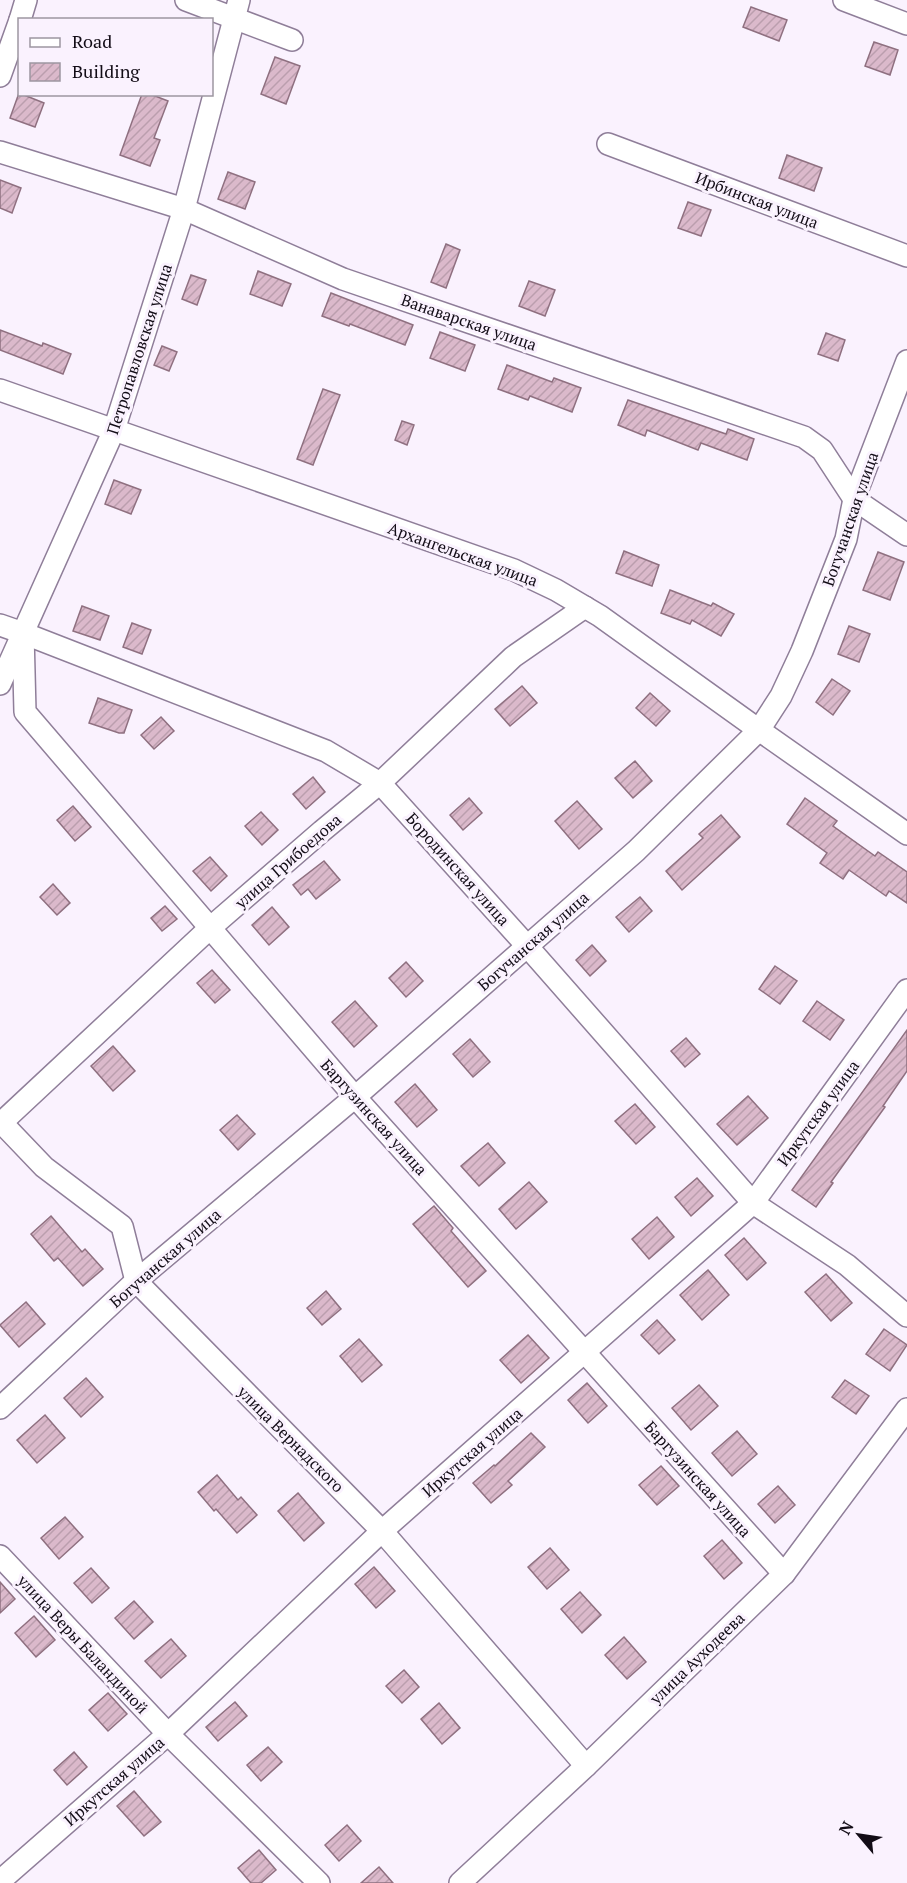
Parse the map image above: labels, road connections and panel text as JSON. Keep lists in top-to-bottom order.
{
  "streets": {
    "street": [
      "Ирбинская улица",
      "Ванаварская улица",
      "Петропавловская улица",
      "Богучанская улица",
      "Архангельская улица",
      "улица Грибоедова",
      "Бородинская улица",
      "Иркутская улица",
      "Баргузинская улица",
      "улица Вернадского",
      "улица Веры Баландиной",
      "улица Ауходеева"
    ]
  },
  "crossings": [
    ["Ванаварская улица", "Петропавловская улица"],
    ["Ванаварская улица", "Богучанская улица"],
    ["Петропавловская улица", "Архангельская улица"],
    ["Петропавловская улица", "Бородинская улица"],
    ["Петропавловская улица", "Баргузинская улица"],
    ["Богучанская улица", "Архангельская улица"],
    ["Богучанская улица", "Бородинская улица"],
    ["Богучанская улица", "Баргузинская улица"],
    ["Богучанская улица", "улица Вернадского"],
    ["Архангельская улица", "улица Грибоедова"],
    ["улица Грибоедова", "Бородинская улица"],
    ["улица Грибоедова", "Баргузинская улица"],
    ["Бородинская улица", "Иркутская улица"],
    ["Бородинская улица", "Баргузинская улица"],
    ["Иркутская улица", "Баргузинская улица"],
    ["Иркутская улица", "улица Вернадского"],
    ["Иркутская улица", "улица Веры Баландиной"],
    ["Баргузинская улица", "улица Ауходеева"],
    ["улица Вернадского", "улица Ауходеева"]
  ],
  "legend": ["Road", "Building"],
  "north": "top left"
}
